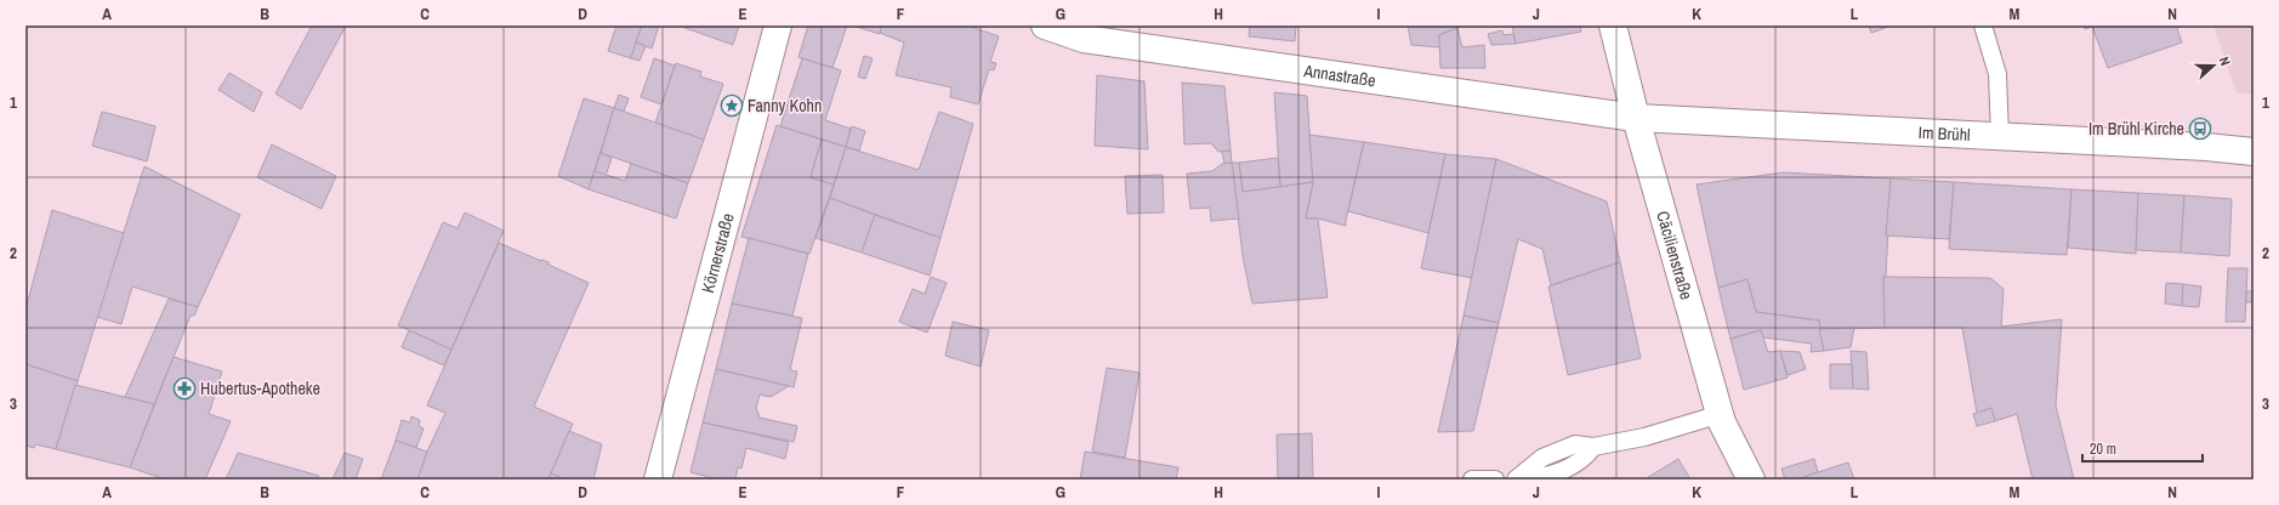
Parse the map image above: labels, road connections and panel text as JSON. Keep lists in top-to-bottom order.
{
  "streets": {
    "street": [
      "Annastraße",
      "Im Brühl",
      "Körnerstraße",
      "Cäcilienstraße"
    ]
  },
  "crossings": [
    ["Annastraße", "Im Brühl"],
    ["Annastraße", "Cäcilienstraße"],
    ["Im Brühl", "Cäcilienstraße"]
  ],
  "places": {
    "place": ["Fanny Kohn"],
    "bus stop": ["Im Brühl Kirche"],
    "pharmacy": ["Hubertus-Apotheke"]
  },
  "scale_bar": "20 m",
  "north": "right",
  "grid": {
    "columns": [
      "A",
      "B",
      "C",
      "D",
      "E",
      "F",
      "G",
      "H",
      "I",
      "J",
      "K",
      "L",
      "M",
      "N"
    ],
    "rows": ["1", "2", "3"]
  }
}
